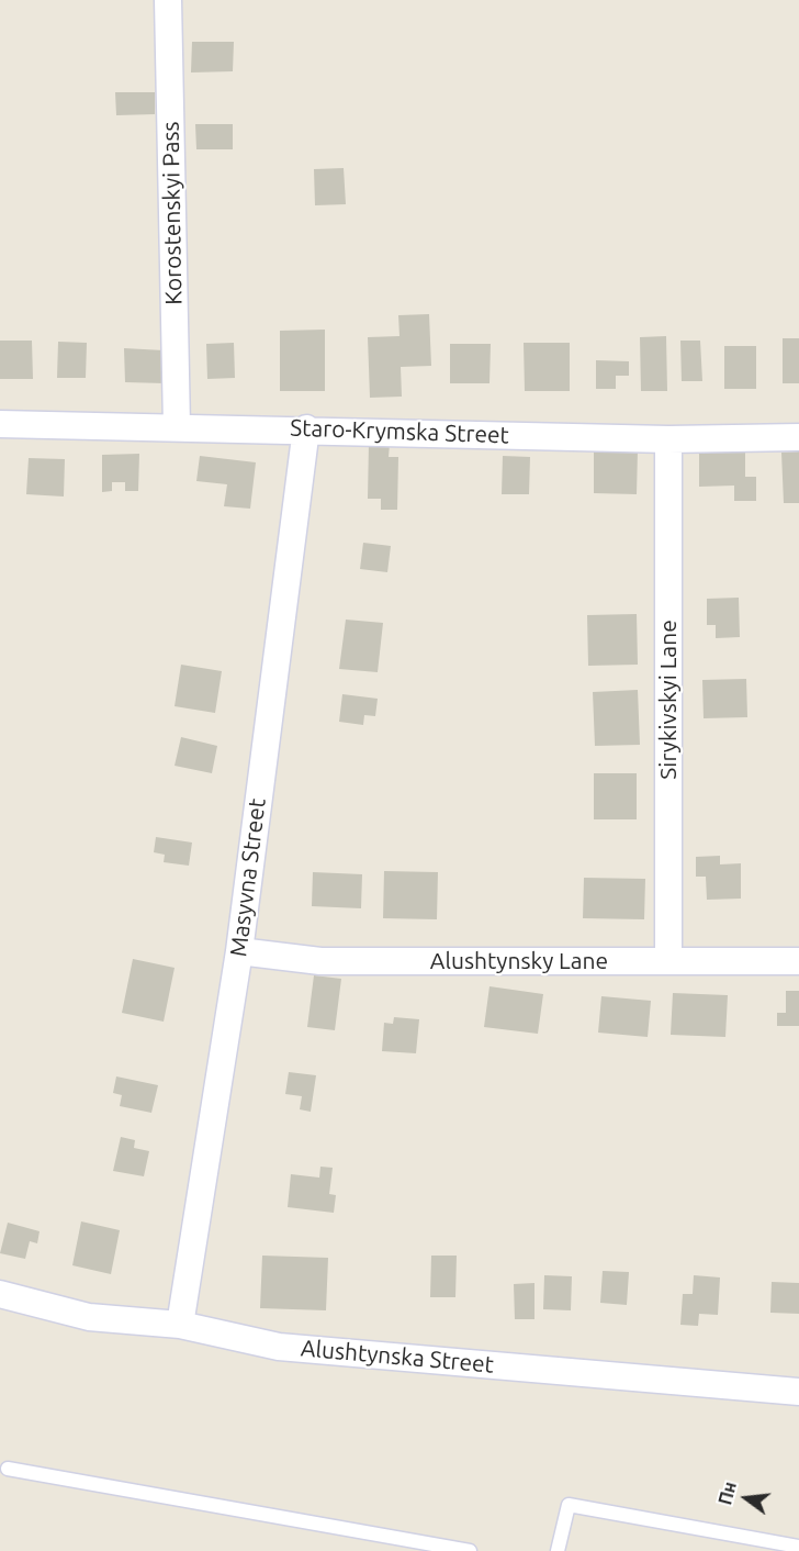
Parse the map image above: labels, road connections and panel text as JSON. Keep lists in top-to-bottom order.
{
  "streets": {
    "street": [
      "Korostenskyi Pass",
      "Staro-Krymska Street",
      "Sirykivskyi Lane",
      "Masyvna Street",
      "Alushtynsky Lane",
      "Alushtynska Street"
    ]
  },
  "crossings": [
    ["Korostenskyi Pass", "Staro-Krymska Street"],
    ["Staro-Krymska Street", "Sirykivskyi Lane"],
    ["Staro-Krymska Street", "Masyvna Street"],
    ["Sirykivskyi Lane", "Alushtynsky Lane"],
    ["Masyvna Street", "Alushtynsky Lane"],
    ["Masyvna Street", "Alushtynska Street"]
  ],
  "north": "left"
}
